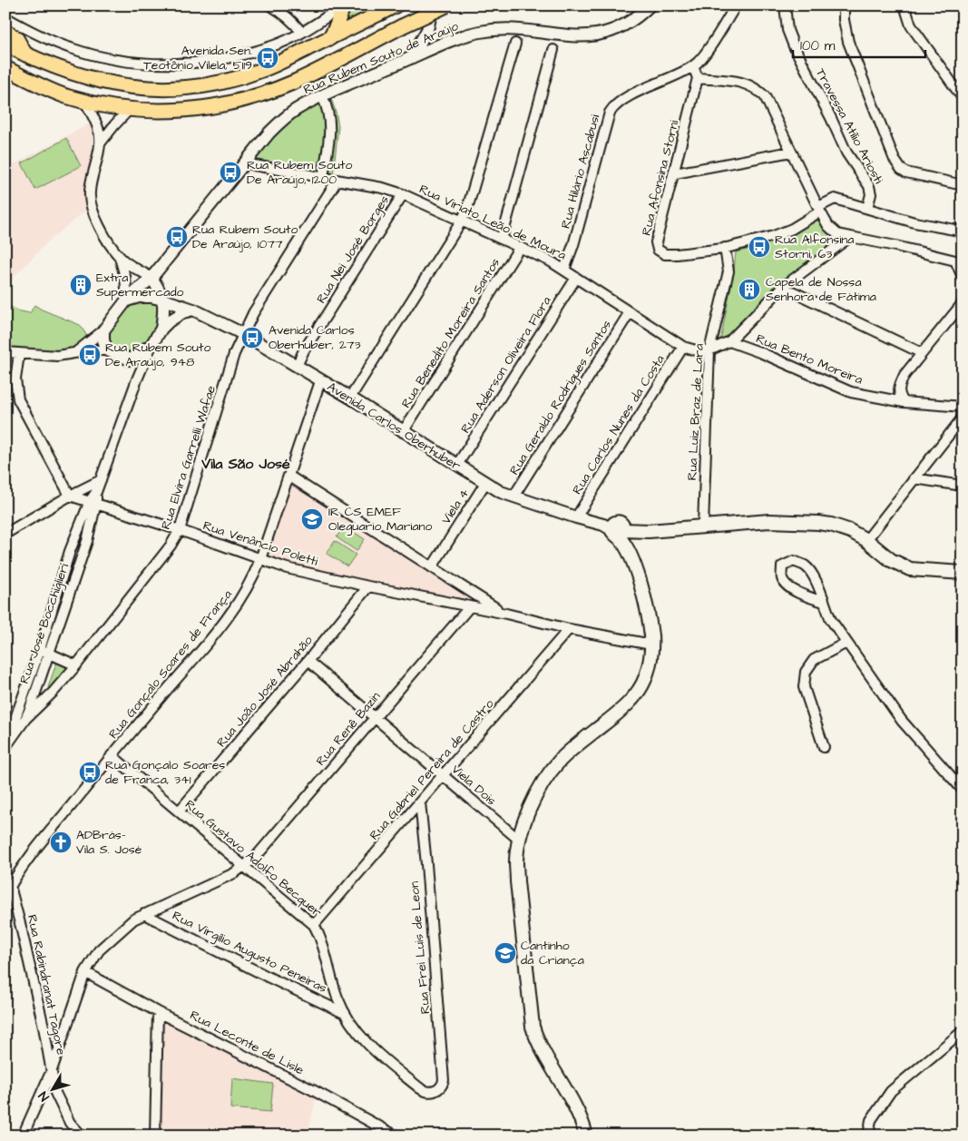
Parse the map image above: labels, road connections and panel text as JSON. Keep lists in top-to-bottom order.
{
  "streets": {
    "main road": ["Avenida Carlos Oberhuber"],
    "street": [
      "Rua Rubem Souto de Araújo",
      "Travessa Atílio Ariosti",
      "Rua Hilário Ascabusi",
      "Rua Afonsina Storni",
      "Rua Viriato Leão de Moura",
      "Rua Nei José Borges",
      "Rua Benedito Moreira Santos",
      "Rua Bento Moreira",
      "Rua Aderson Oliveira Flora",
      "Rua Geraldo Rodrigues Santos",
      "Rua Luiz Braz de Lara",
      "Rua Carlos Nunes da Costa",
      "Rua Elvira Garrelli Wafae",
      "Viela 4",
      "Rua Venâncio Poletti",
      "Rua José Bocchiglieri",
      "Rua Gonçalo Soares de França",
      "Rua João José Abrahão",
      "Rua Renê Bazin",
      "Rua Gabriel Pereira de Castro",
      "Viela Dois",
      "Rua Gustavo Adolfo Becquer",
      "Rua Frei Luis de Leon",
      "Rua Virgílio Augusto Peneiras",
      "Rua Rabindranat Tagore",
      "Rua Leconte de Lisle"
    ]
  },
  "crossings": [
    ["Rua Rubem Souto de Araújo", "Rua Viriato Leão de Moura"],
    ["Rua Rubem Souto de Araújo", "Avenida Carlos Oberhuber"],
    ["Travessa Atílio Ariosti", "Rua Afonsina Storni"],
    ["Rua Hilário Ascabusi", "Rua Viriato Leão de Moura"],
    ["Rua Afonsina Storni", "Rua Luiz Braz de Lara"],
    ["Rua Viriato Leão de Moura", "Rua Nei José Borges"],
    ["Rua Viriato Leão de Moura", "Rua Benedito Moreira Santos"],
    ["Rua Viriato Leão de Moura", "Rua Aderson Oliveira Flora"],
    ["Rua Viriato Leão de Moura", "Rua Geraldo Rodrigues Santos"],
    ["Rua Viriato Leão de Moura", "Rua Luiz Braz de Lara"],
    ["Rua Viriato Leão de Moura", "Rua Carlos Nunes da Costa"],
    ["Rua Viriato Leão de Moura", "Rua Elvira Garrelli Wafae"],
    ["Rua Nei José Borges", "Avenida Carlos Oberhuber"],
    ["Rua Benedito Moreira Santos", "Avenida Carlos Oberhuber"],
    ["Rua Aderson Oliveira Flora", "Avenida Carlos Oberhuber"],
    ["Rua Geraldo Rodrigues Santos", "Avenida Carlos Oberhuber"],
    ["Rua Luiz Braz de Lara", "Avenida Carlos Oberhuber"],
    ["Rua Carlos Nunes da Costa", "Avenida Carlos Oberhuber"],
    ["Avenida Carlos Oberhuber", "Rua Elvira Garrelli Wafae"],
    ["Avenida Carlos Oberhuber", "Viela 4"],
    ["Avenida Carlos Oberhuber", "Rua Gonçalo Soares de França"],
    ["Rua Elvira Garrelli Wafae", "Rua Venâncio Poletti"],
    ["Rua Elvira Garrelli Wafae", "Rua José Bocchiglieri"],
    ["Rua Venâncio Poletti", "Rua José Bocchiglieri"],
    ["Rua Venâncio Poletti", "Rua Gonçalo Soares de França"],
    ["Rua Venâncio Poletti", "Rua João José Abrahão"],
    ["Rua Venâncio Poletti", "Rua Renê Bazin"],
    ["Rua Venâncio Poletti", "Rua Gabriel Pereira de Castro"],
    ["Rua Gonçalo Soares de França", "Rua Gustavo Adolfo Becquer"],
    ["Rua Gonçalo Soares de França", "Rua Rabindranat Tagore"],
    ["Rua João José Abrahão", "Viela Dois"],
    ["Rua João José Abrahão", "Rua Gustavo Adolfo Becquer"],
    ["Rua Renê Bazin", "Viela Dois"],
    ["Rua Renê Bazin", "Rua Gustavo Adolfo Becquer"],
    ["Rua Renê Bazin", "Rua Virgílio Augusto Peneiras"],
    ["Rua Renê Bazin", "Rua Rabindranat Tagore"],
    ["Rua Renê Bazin", "Rua Leconte de Lisle"],
    ["Rua Gabriel Pereira de Castro", "Viela Dois"],
    ["Rua Gabriel Pereira de Castro", "Rua Gustavo Adolfo Becquer"],
    ["Rua Gabriel Pereira de Castro", "Rua Frei Luis de Leon"],
    ["Rua Gustavo Adolfo Becquer", "Rua Frei Luis de Leon"],
    ["Rua Gustavo Adolfo Becquer", "Rua Virgílio Augusto Peneiras"]
  ],
  "districts": ["Vila São José"],
  "places": {
    "bus stop": [
      "Avenida Sen. Teotônio Vilela, 5119",
      "Rua Rubem Souto De Araújo, 1200",
      "Rua Rubem Souto De Araújo, 1077",
      "Rua Alfonsina Storni, 63",
      "Avenida Carlos Oberhuber, 273",
      "Rua Rubem Souto De Araújo, 948",
      "Rua Gonçalo Soares de Franca, 341"
    ],
    "building": ["Extra Supermercado", "Capela de Nossa Senhora de Fátima"],
    "school or university": ["IR CS EMEF Oleguario Mariano", "Cantinho da Criança"],
    "church": ["ADBrás- Vila S. José"]
  },
  "scale_bar": "100 m",
  "north": "bottom left"
}
